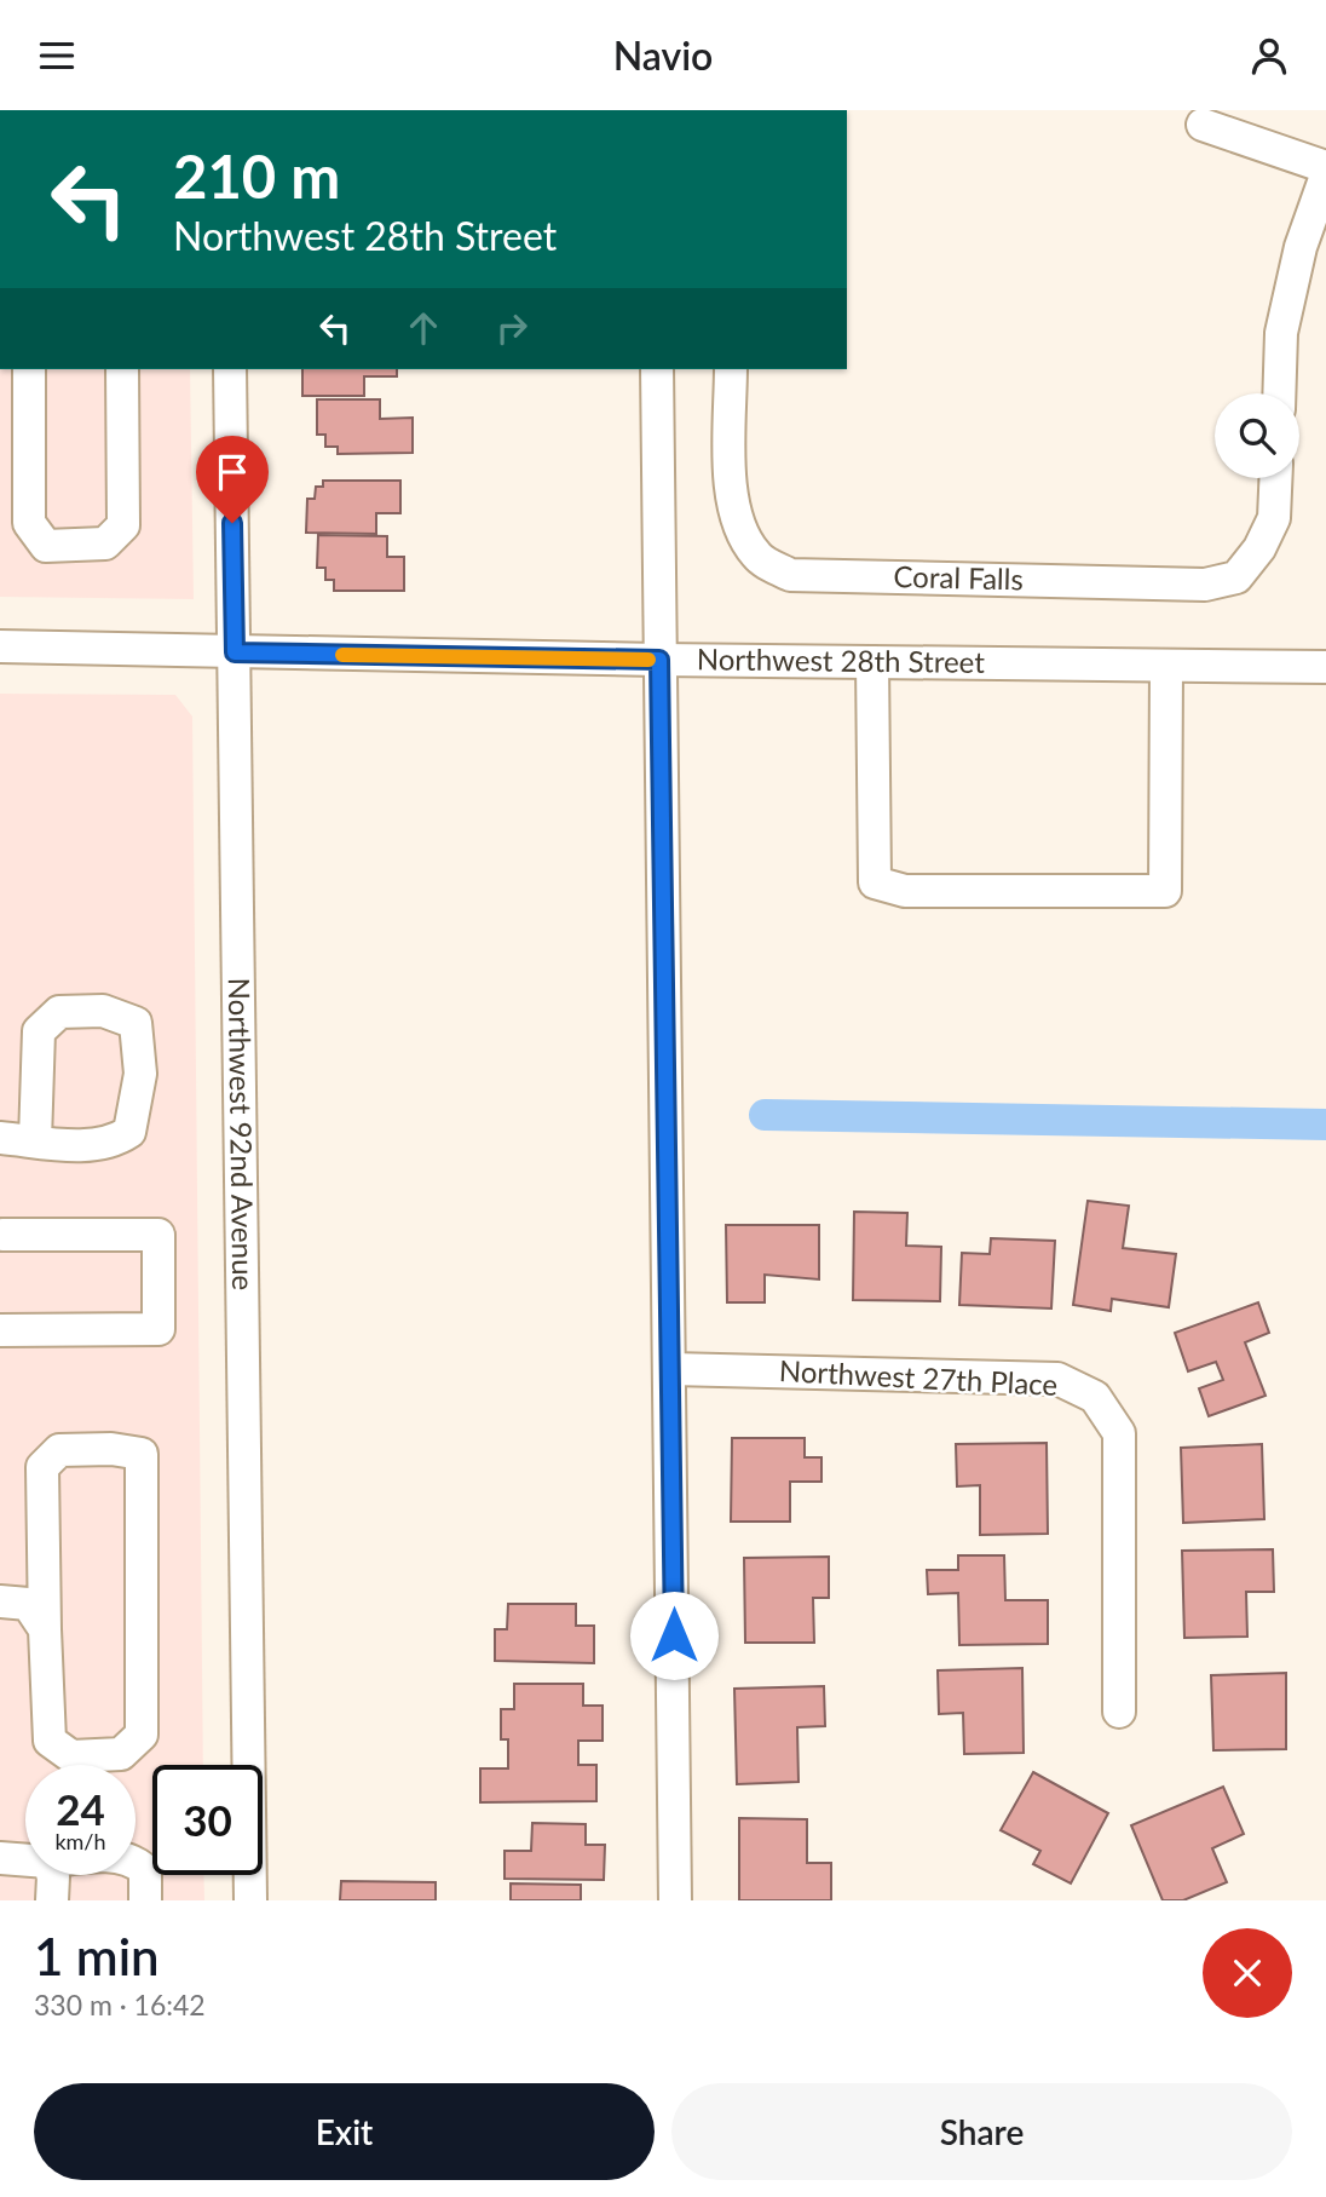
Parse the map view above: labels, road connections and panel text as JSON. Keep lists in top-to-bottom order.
{
  "streets": {
    "street": [
      "Coral Falls",
      "Northwest 28th Street",
      "Northwest 92nd Avenue",
      "Northwest 27th Place"
    ]
  },
  "crossings": [
    ["Northwest 28th Street", "Northwest 92nd Avenue"]
  ],
  "page": {
    "header": "Navio",
    "turn": ["210 m", "Northwest 28th Street"],
    "speed": "24 km/h",
    "limit": "30",
    "heading": ["1 min", "330 m · 16:42"],
    "buttons": ["Exit", "Share"]
  }
}
